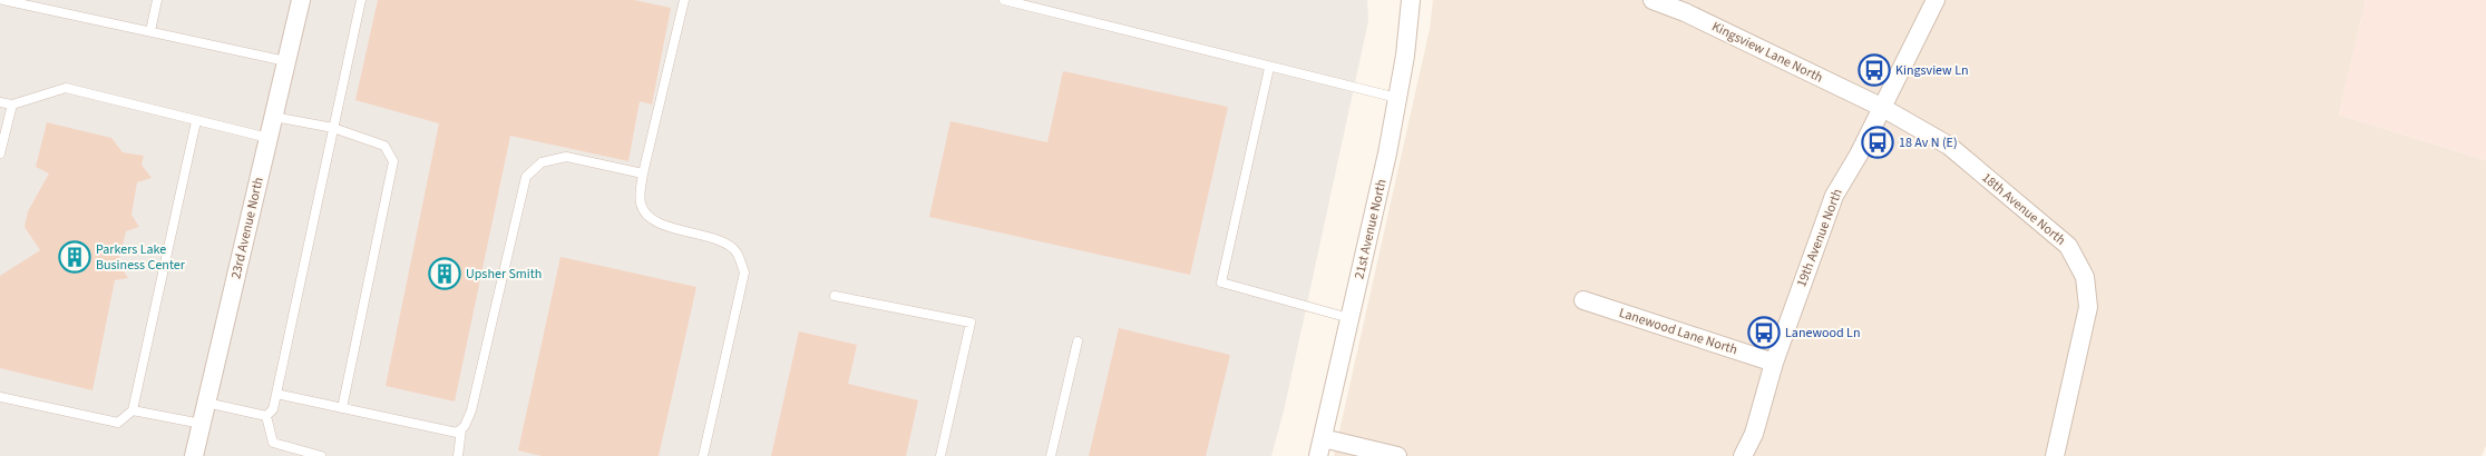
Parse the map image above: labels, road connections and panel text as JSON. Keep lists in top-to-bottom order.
{
  "streets": {
    "street": [
      "Kingsview Lane North",
      "18th Avenue North",
      "23rd Avenue North",
      "21st Avenue North",
      "19th Avenue North",
      "Lanewood Lane North"
    ]
  },
  "crossings": [
    ["Kingsview Lane North", "18th Avenue North"],
    ["Kingsview Lane North", "19th Avenue North"],
    ["18th Avenue North", "19th Avenue North"],
    ["19th Avenue North", "Lanewood Lane North"]
  ],
  "places": {
    "bus stop": ["Kingsview Ln", "18 Av N (E)", "Lanewood Ln"],
    "building": ["Parkers Lake Business Center", "Upsher Smith"]
  }
}
